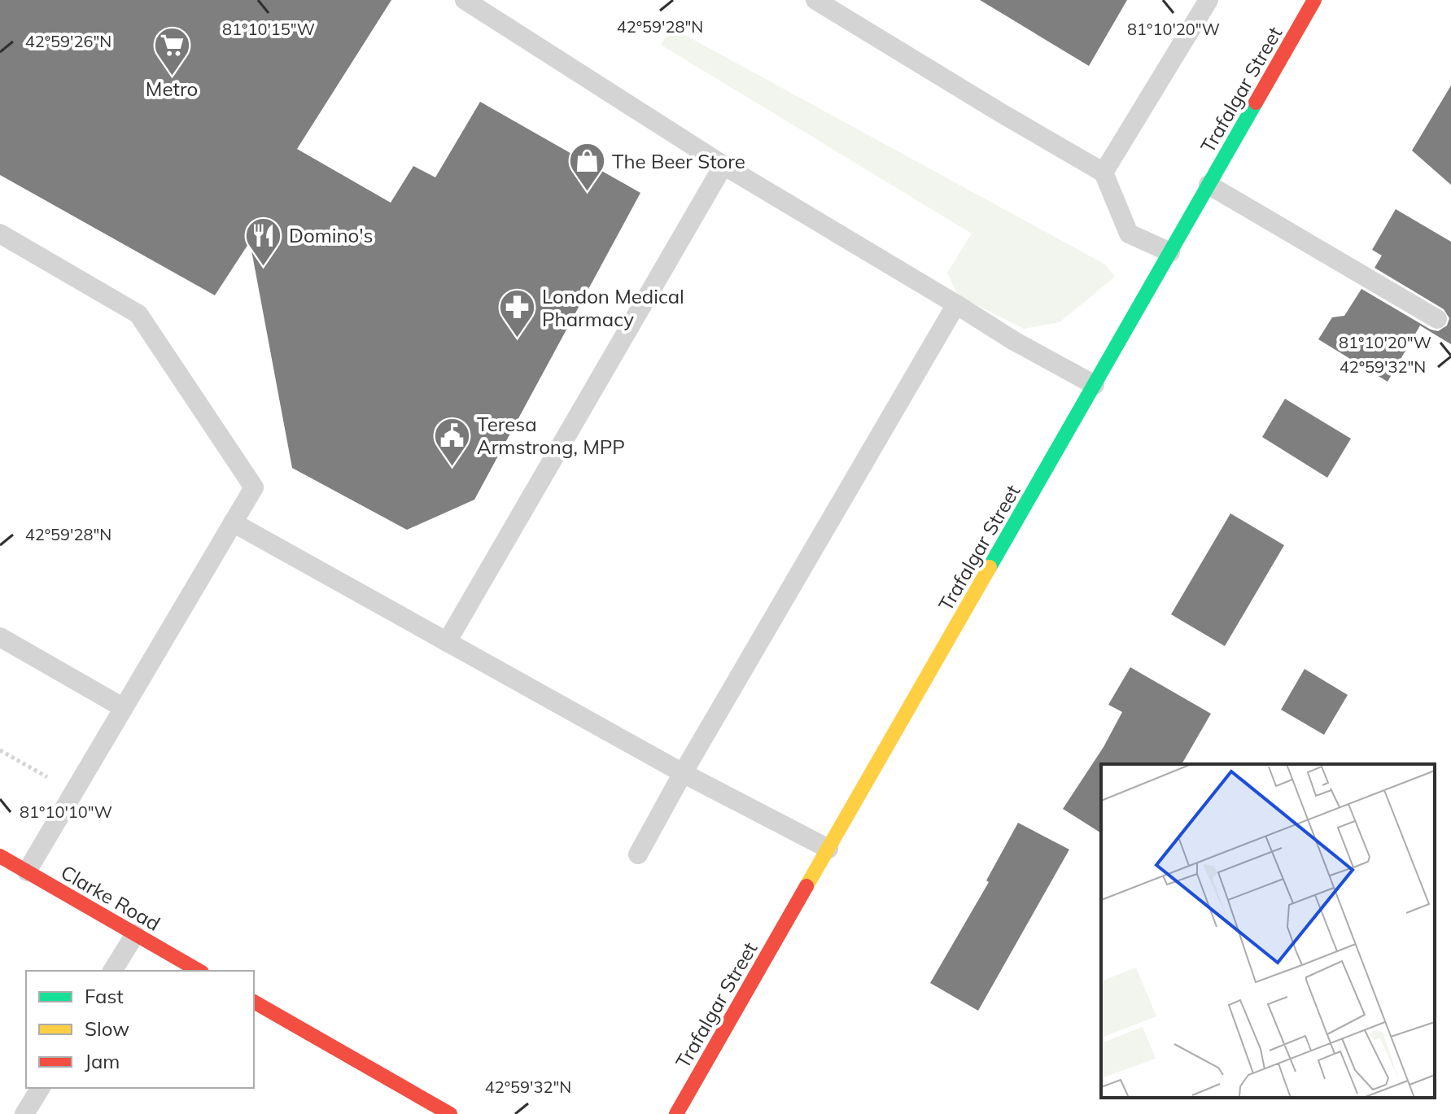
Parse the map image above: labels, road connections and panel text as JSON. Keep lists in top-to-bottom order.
{
  "streets": {
    "main road": ["Trafalgar Street", "Clarke Road"]
  },
  "places": {
    "supermarket": ["Metro"],
    "shop": ["The Beer Store"],
    "restaurant": ["Domino's"],
    "pharmacy": ["London Medical Pharmacy"],
    "public building": ["Teresa Armstrong, MPP"]
  },
  "legend": ["Fast", "Slow", "Jam"],
  "coordinates": [
    "42°59'28\"N",
    "81°10'15\"W",
    "81°10'20\"W",
    "42°59'26\"N",
    "42°59'32\"N",
    "81°10'10\"W"
  ]
}
